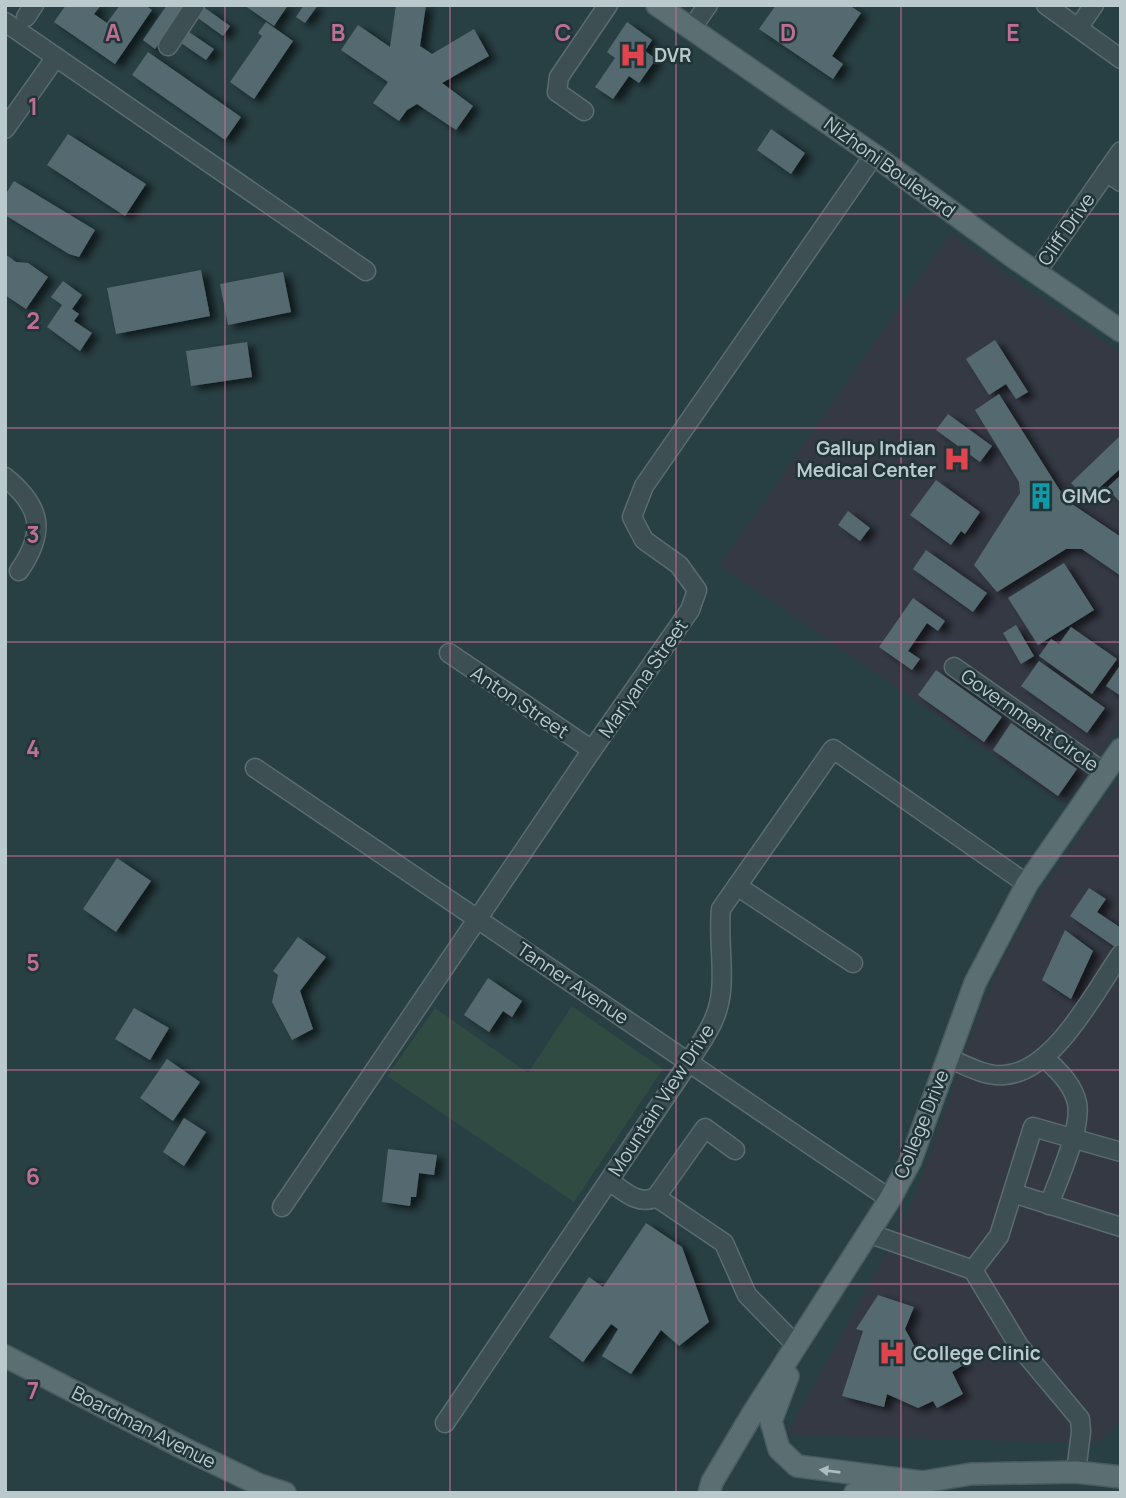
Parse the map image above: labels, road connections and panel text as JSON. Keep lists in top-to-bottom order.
{
  "streets": {
    "main road": ["Nizhoni Boulevard", "College Drive", "Boardman Avenue"],
    "street": [
      "Cliff Drive",
      "Mariyana Street",
      "Anton Street",
      "Government Circle",
      "Tanner Avenue",
      "Mountain View Drive"
    ]
  },
  "crossings": [
    ["Nizhoni Boulevard", "Cliff Drive"],
    ["Nizhoni Boulevard", "Mariyana Street"],
    ["Mariyana Street", "Anton Street"],
    ["Mariyana Street", "Tanner Avenue"],
    ["Government Circle", "College Drive"],
    ["Tanner Avenue", "Mountain View Drive"],
    ["Tanner Avenue", "College Drive"],
    ["Mountain View Drive", "College Drive"]
  ],
  "places": {
    "hospital": ["DVR", "Gallup Indian Medical Center", "College Clinic"],
    "building": ["GIMC"]
  },
  "grid": {
    "columns": [
      "A",
      "B",
      "C",
      "D",
      "E"
    ],
    "rows": [
      "1",
      "2",
      "3",
      "4",
      "5",
      "6",
      "7"
    ]
  }
}
